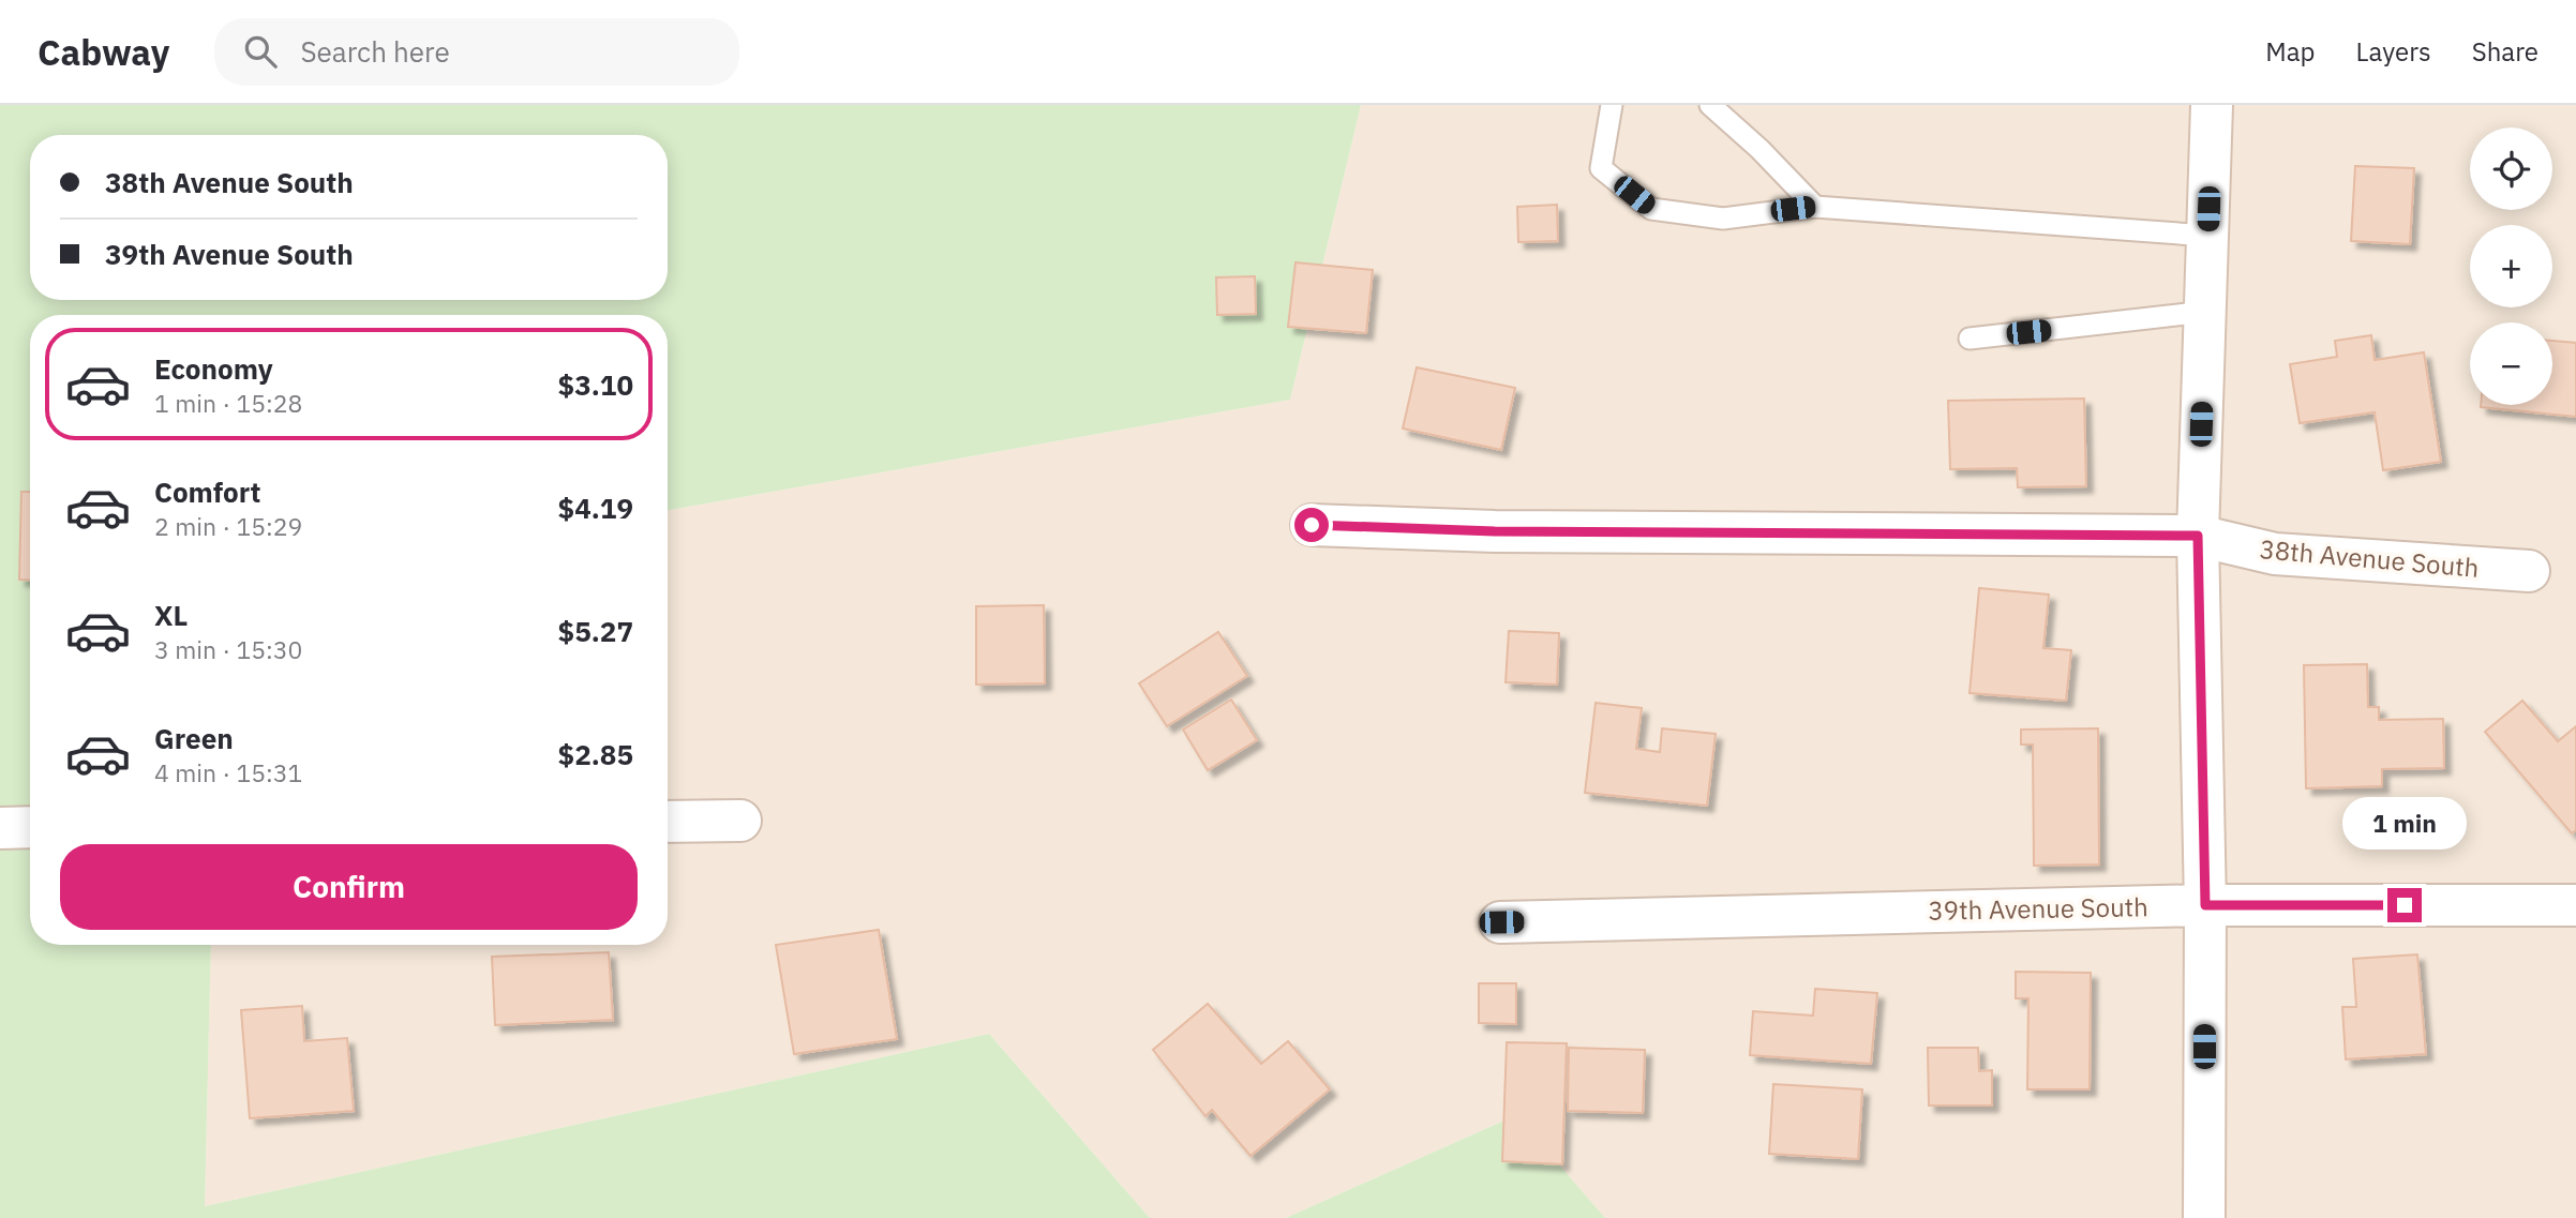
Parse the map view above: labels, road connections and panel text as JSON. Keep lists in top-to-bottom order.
{
  "streets": {
    "street": ["38th Avenue South", "39th Avenue South"]
  },
  "page": {
    "header": "Cabway",
    "search": "Search here",
    "nav": ["Map", "Layers", "Share"],
    "map_buttons": ["+", "−"],
    "banner": ["38th Avenue South", "39th Avenue South"],
    "list": [
      {
        "name": "Economy",
        "note": "1 min · 15:28",
        "value": "$3.10"
      },
      {
        "name": "Comfort",
        "note": "2 min · 15:29",
        "value": "$4.19"
      },
      {
        "name": "XL",
        "note": "3 min · 15:30",
        "value": "$5.27"
      },
      {
        "name": "Green",
        "note": "4 min · 15:31",
        "value": "$2.85"
      }
    ],
    "bubble": "1 min",
    "buttons": "Confirm"
  }
}
